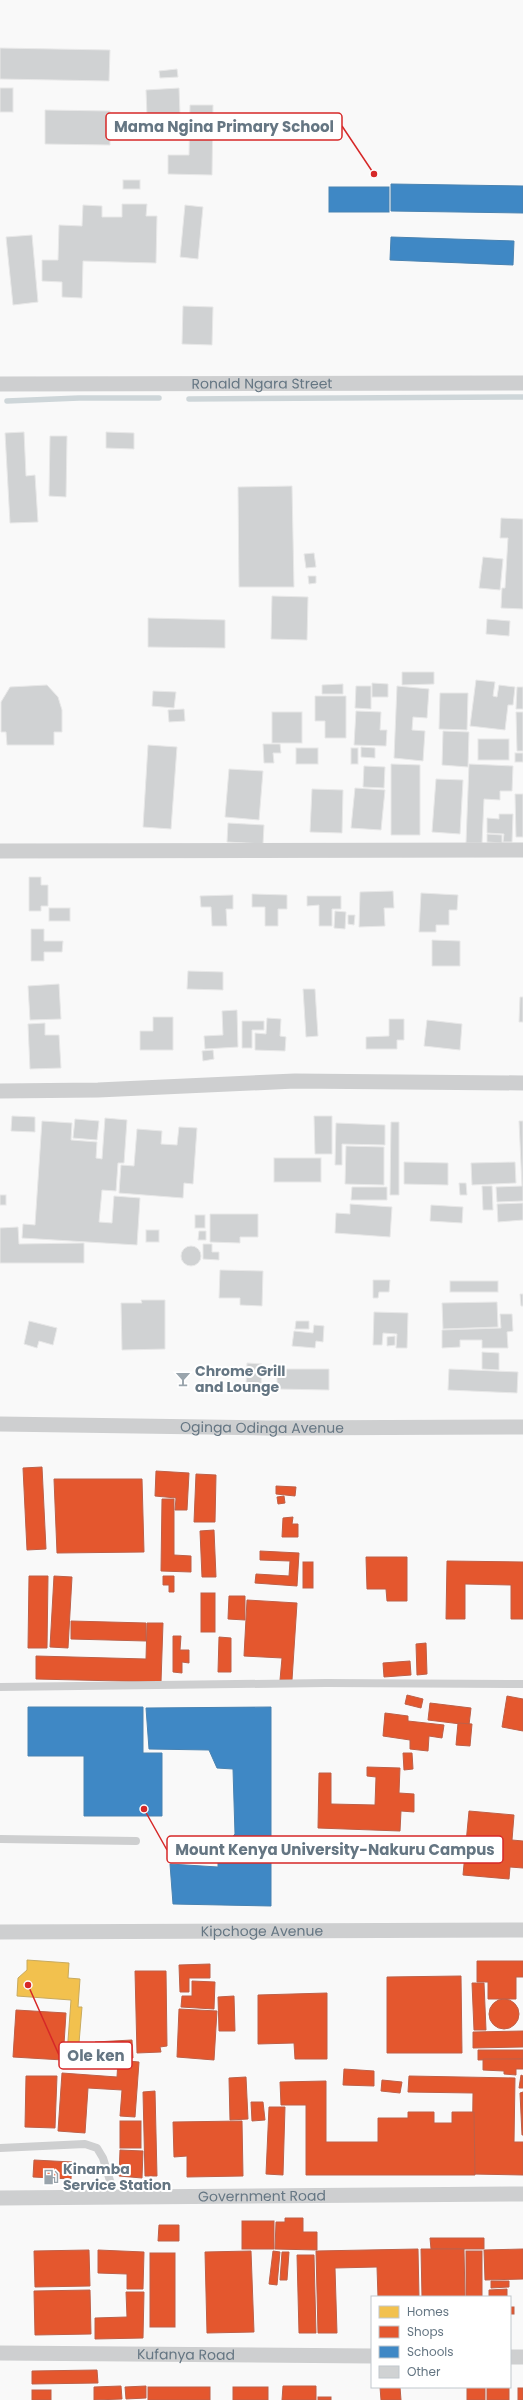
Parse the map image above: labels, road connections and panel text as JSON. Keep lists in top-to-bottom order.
{
  "streets": {
    "street": [
      "Ronald Ngara Street",
      "Oginga Odinga Avenue",
      "Kipchoge Avenue",
      "Government Road",
      "Kufanya Road"
    ]
  },
  "places": {
    "other": ["Mama Ngina Primary School", "Mount Kenya University-Nakuru Campus", "Ole ken"],
    "bar": ["Chrome Grill and Lounge"],
    "fuel station": ["Kinamba Service Station"]
  },
  "legend": [
    "Homes",
    "Shops",
    "Schools",
    "Other"
  ]
}
